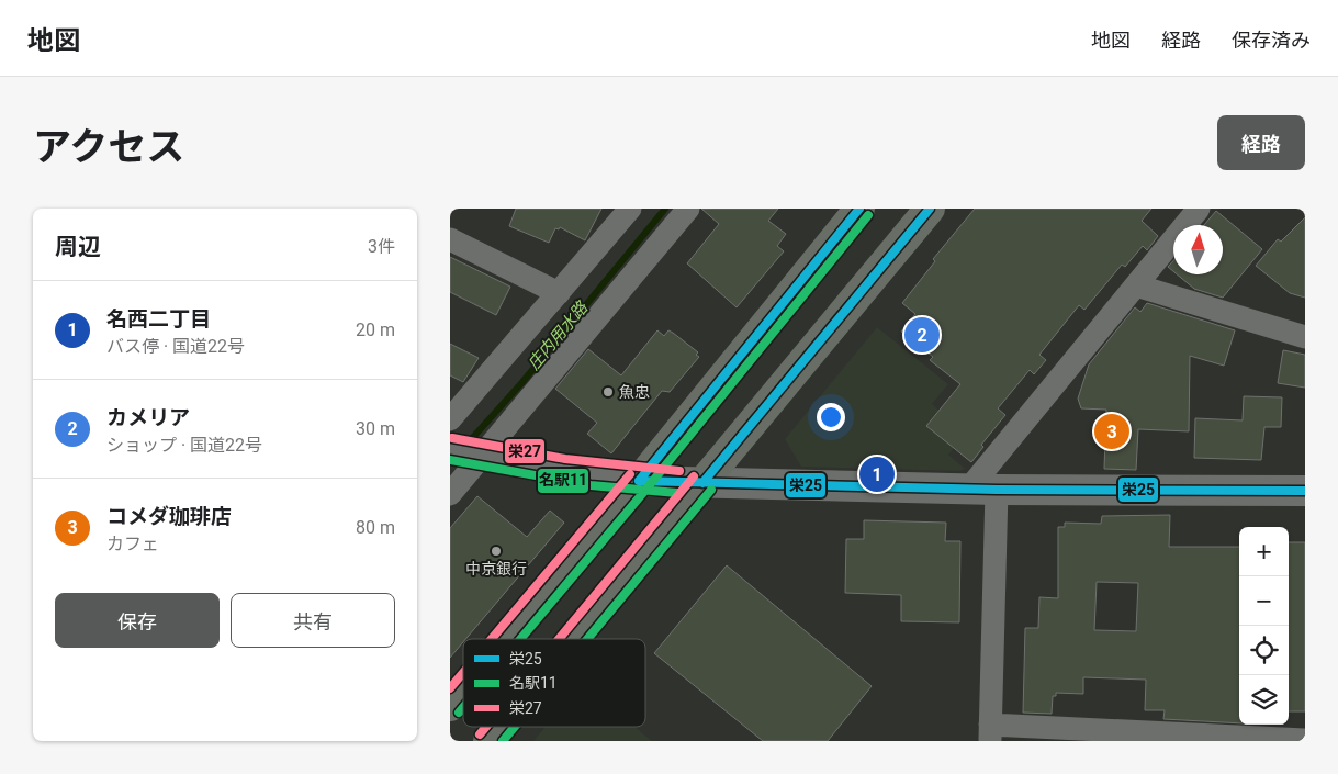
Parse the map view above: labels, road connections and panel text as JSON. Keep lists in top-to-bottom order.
{
  "water": ["庄内用水路"],
  "places": ["魚忠", "中京銀行"],
  "lines": ["transit line 栄25", "transit line 名駅11", "transit line 栄27"],
  "legend": ["栄25", "名駅11", "栄27"],
  "north": "top",
  "page": {
    "header": "地図",
    "nav": ["地図", "経路", "保存済み"],
    "title": "アクセス",
    "buttons": [
      "経路",
      ["保存", "共有"]
    ],
    "heading": ["周辺", "3件"],
    "list": [
      {
        "mark": "1",
        "name": "名西二丁目",
        "note": "バス停 · 国道22号",
        "value": "20 m"
      },
      {
        "mark": "2",
        "name": "カメリア",
        "note": "ショップ · 国道22号",
        "value": "30 m"
      },
      {
        "mark": "3",
        "name": "コメダ珈琲店",
        "note": "カフェ",
        "value": "80 m"
      }
    ],
    "pins": ["2", "3", "1"],
    "map_buttons": ["+", "−"]
  }
}
